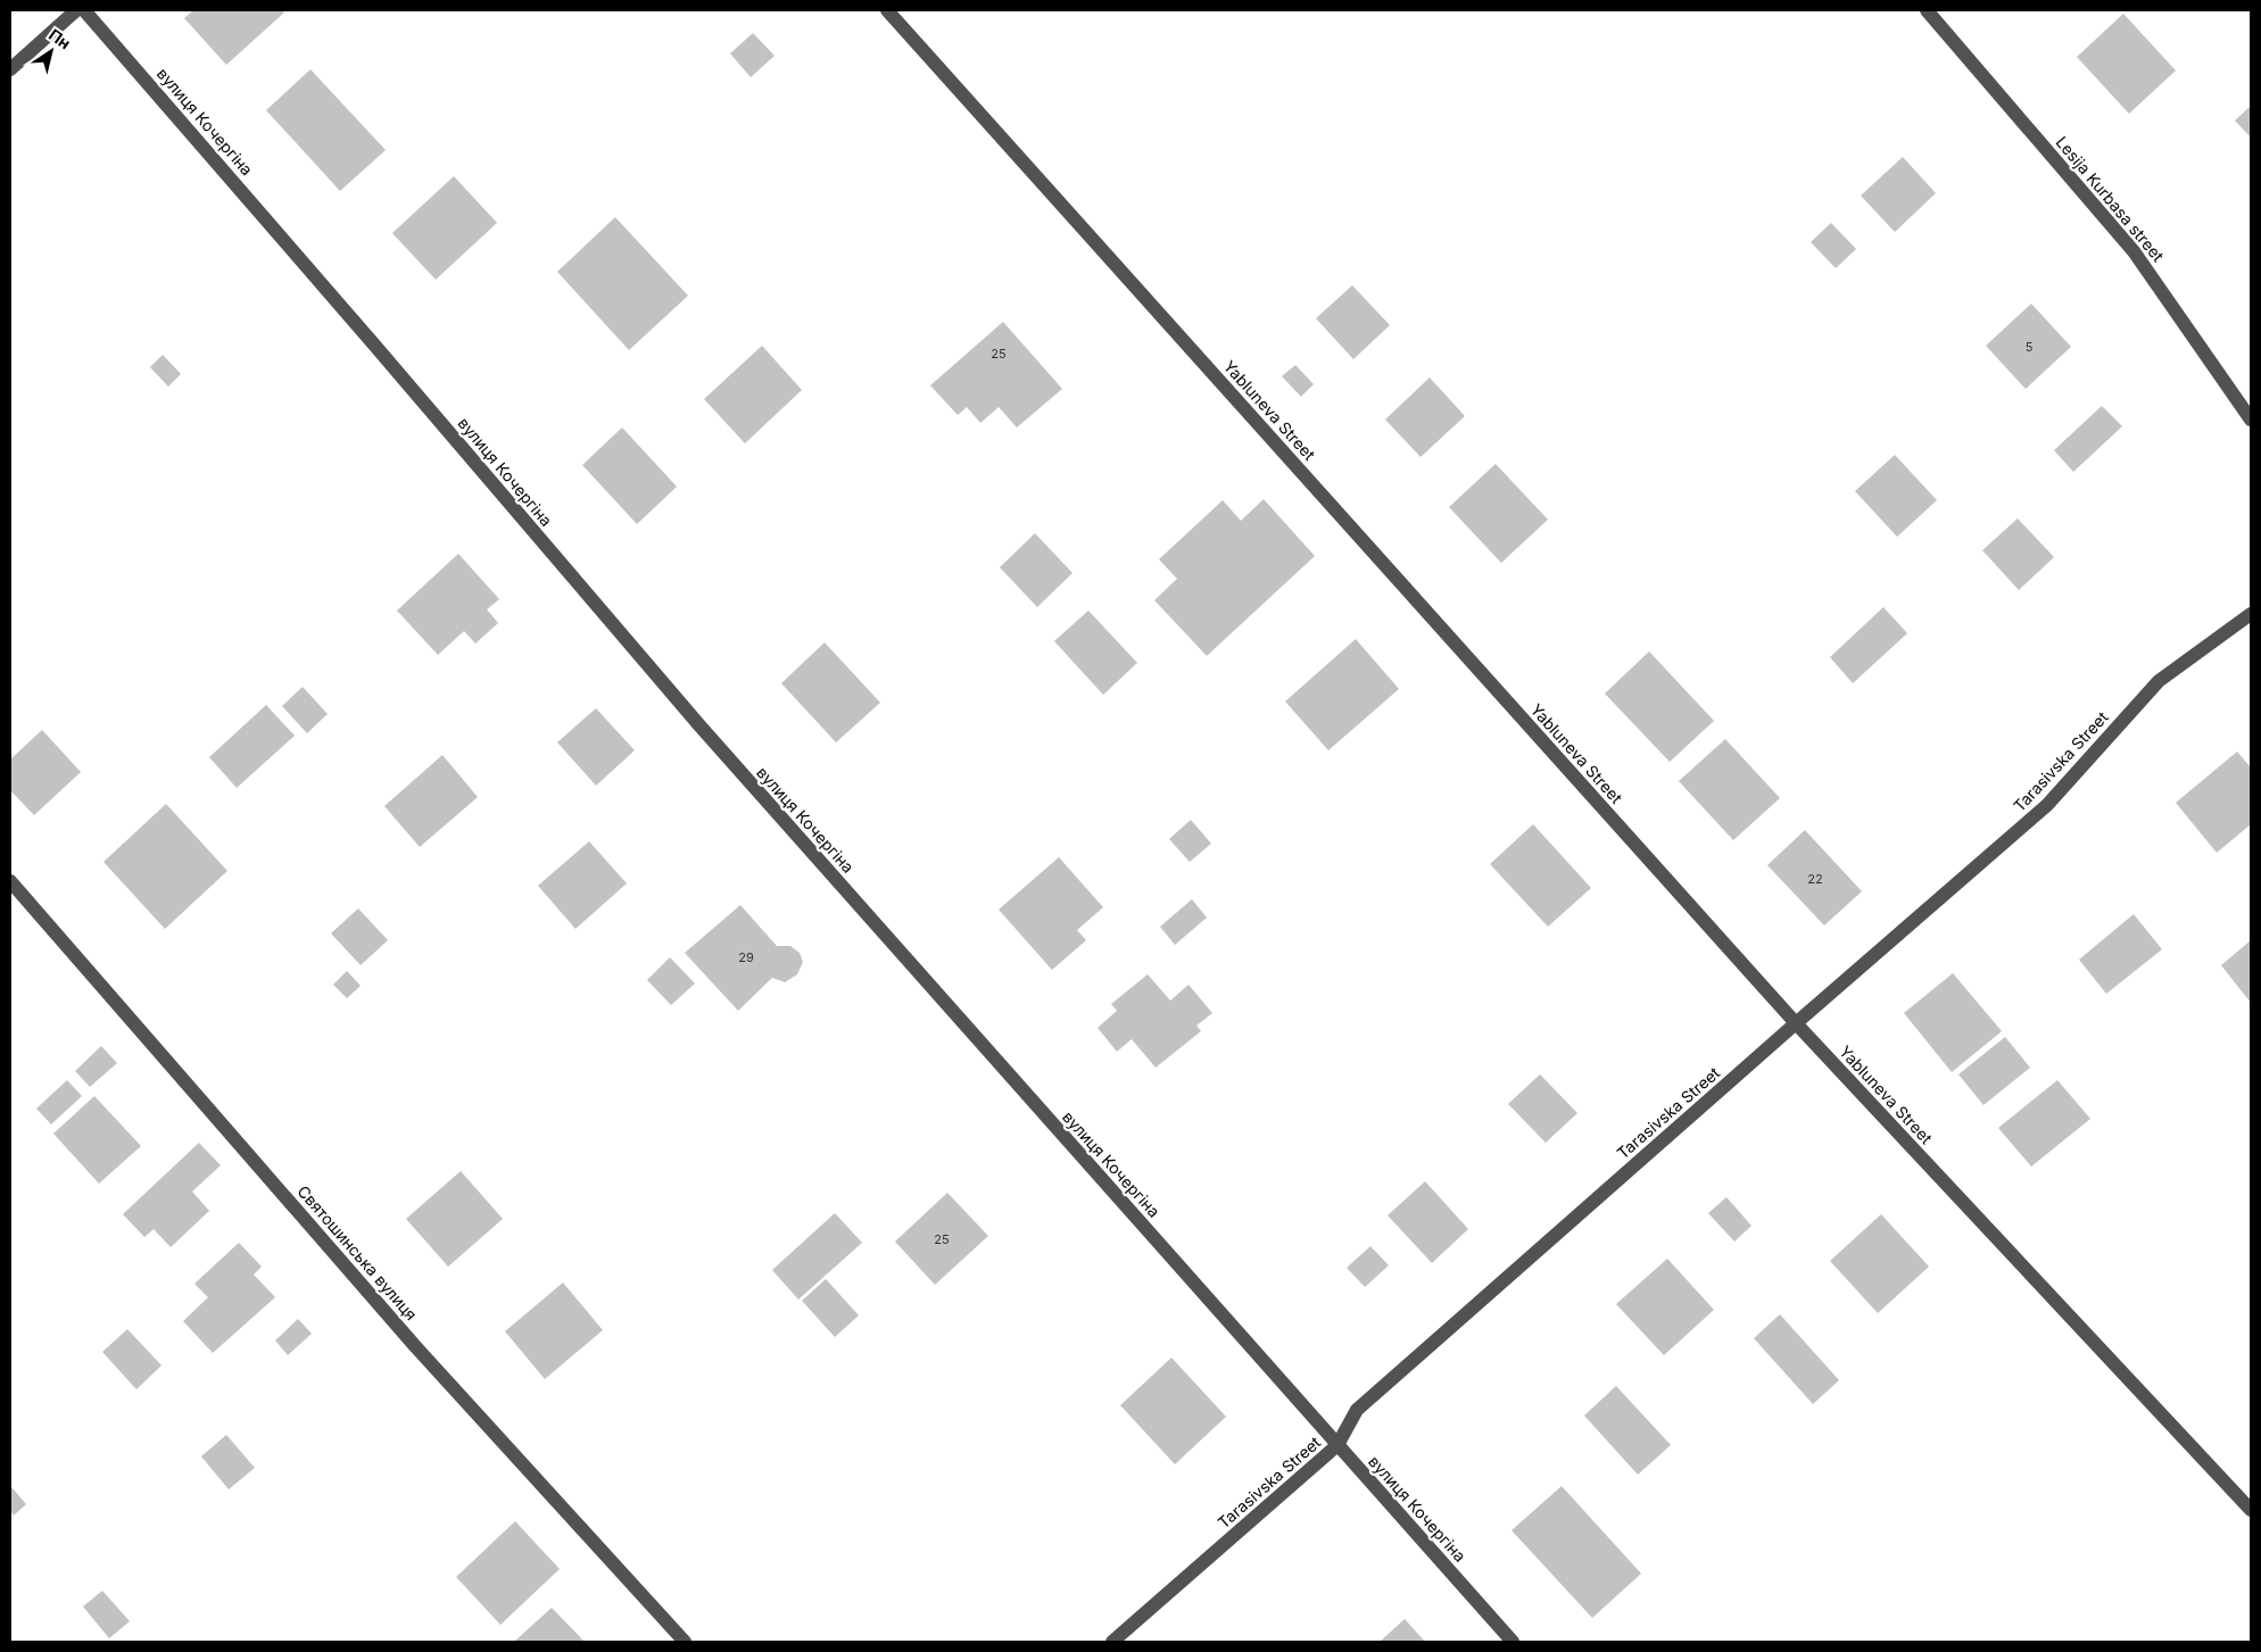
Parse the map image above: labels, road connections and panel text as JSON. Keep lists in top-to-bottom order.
{
  "streets": {
    "street": [
      "вулиця Кочергіна",
      "Lesija Kurbasa street",
      "Yabluneva Street",
      "Tarasivska Street",
      "Святошинська вулиця"
    ]
  },
  "crossings": [
    ["вулиця Кочергіна", "Tarasivska Street"],
    ["Yabluneva Street", "Tarasivska Street"]
  ],
  "house_numbers": [
    "5",
    "25",
    "22",
    "29",
    "25"
  ],
  "north": "top right"
}
